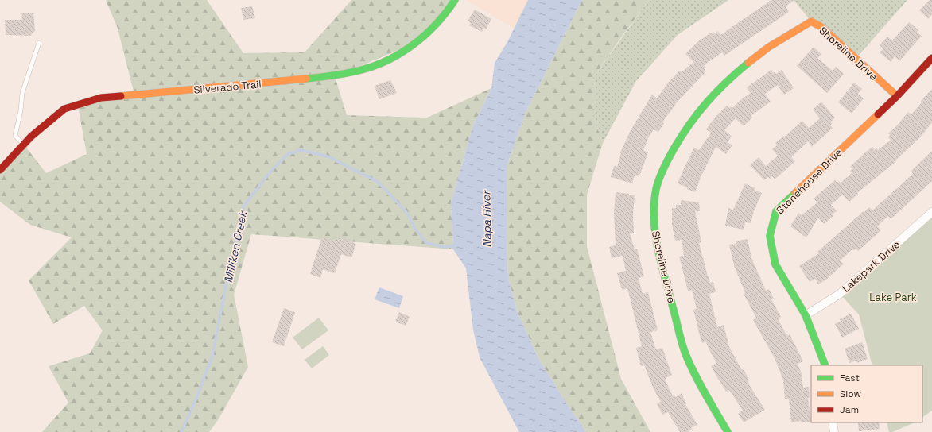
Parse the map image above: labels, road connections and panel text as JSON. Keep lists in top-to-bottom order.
{
  "streets": {
    "street": [
      "Shoreline Drive",
      "Silverado Trail",
      "Stonehouse Drive",
      "Lakepark Drive"
    ]
  },
  "crossings": [
    ["Shoreline Drive", "Stonehouse Drive"],
    ["Stonehouse Drive", "Lakepark Drive"]
  ],
  "water": ["Napa River", "Milliken Creek"],
  "parks": ["Lake Park"],
  "legend": ["Fast", "Slow", "Jam"]
}
